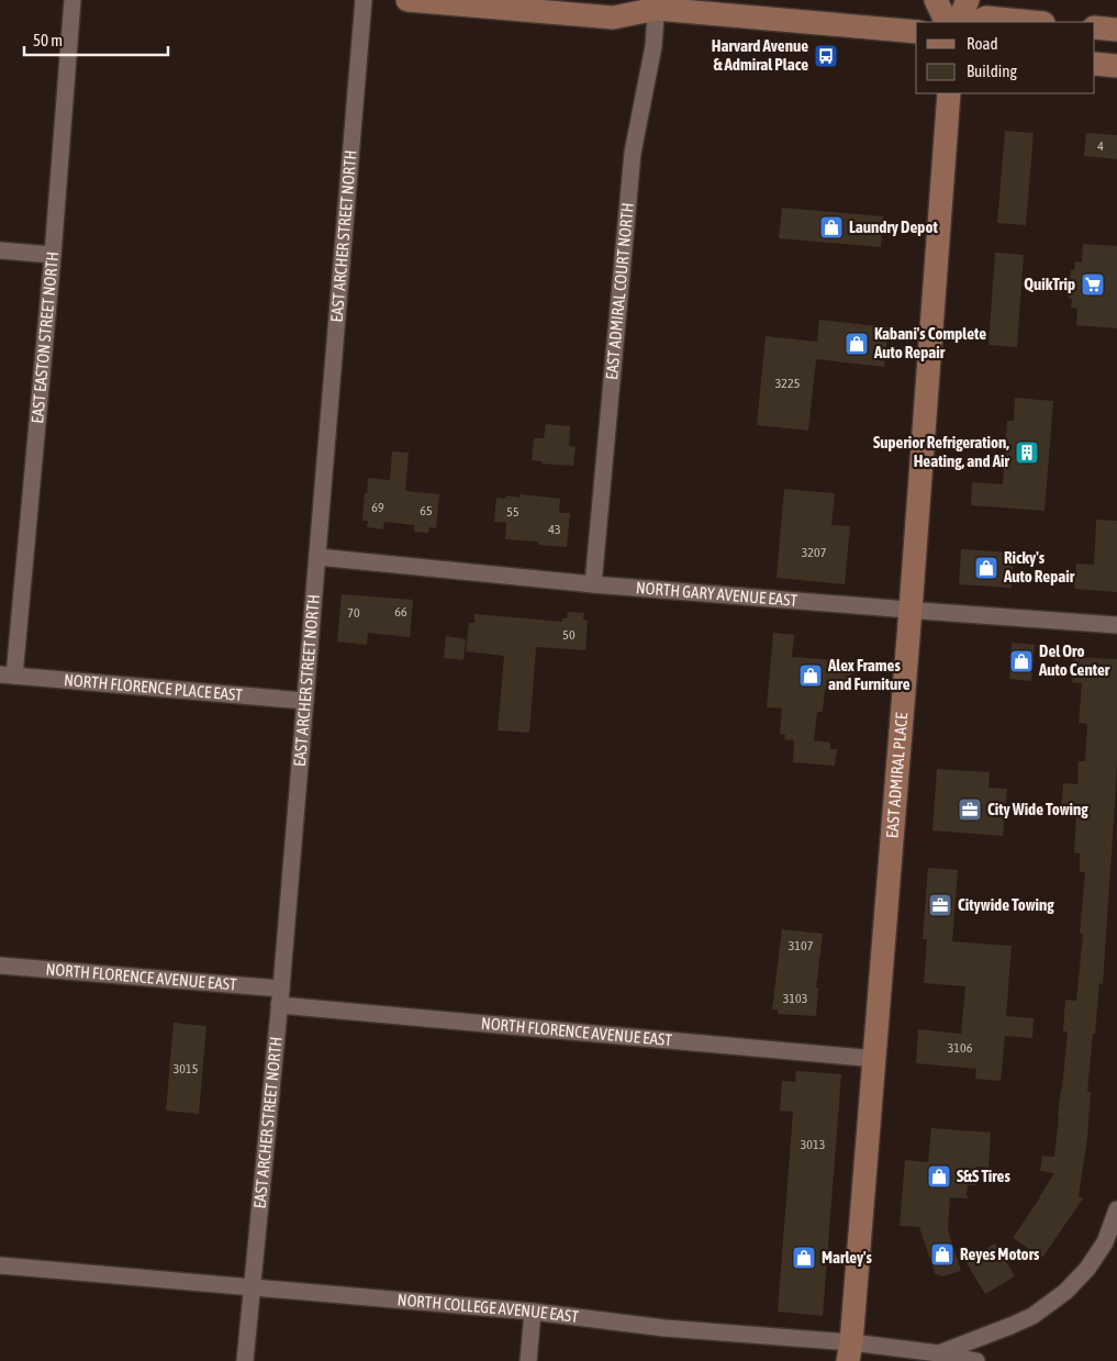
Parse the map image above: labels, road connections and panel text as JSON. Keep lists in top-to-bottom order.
{
  "streets": {
    "main road": ["EAST ADMIRAL PLACE"],
    "street": [
      "EAST ARCHER STREET NORTH",
      "EAST ADMIRAL COURT NORTH",
      "EAST EASTON STREET NORTH",
      "NORTH GARY AVENUE EAST",
      "NORTH FLORENCE PLACE EAST",
      "NORTH FLORENCE AVENUE EAST",
      "NORTH COLLEGE AVENUE EAST"
    ]
  },
  "crossings": [
    ["EAST ARCHER STREET NORTH", "NORTH GARY AVENUE EAST"],
    ["EAST ARCHER STREET NORTH", "NORTH FLORENCE PLACE EAST"],
    ["EAST ARCHER STREET NORTH", "NORTH FLORENCE AVENUE EAST"],
    ["EAST ARCHER STREET NORTH", "NORTH COLLEGE AVENUE EAST"],
    ["EAST ADMIRAL COURT NORTH", "NORTH GARY AVENUE EAST"],
    ["EAST EASTON STREET NORTH", "NORTH FLORENCE PLACE EAST"],
    ["NORTH GARY AVENUE EAST", "EAST ADMIRAL PLACE"],
    ["EAST ADMIRAL PLACE", "NORTH FLORENCE AVENUE EAST"],
    ["EAST ADMIRAL PLACE", "NORTH COLLEGE AVENUE EAST"]
  ],
  "places": {
    "bus stop": ["Harvard Avenue & Admiral Place"],
    "shop": [
      "Laundry Depot",
      "Kabani's Complete Auto Repair",
      "Ricky's Auto Repair",
      "Del Oro Auto Center",
      "Alex Frames and Furniture",
      "S&S Tires",
      "Reyes Motors",
      "Marley's"
    ],
    "supermarket": ["QuikTrip"],
    "building": ["Superior Refrigeration, Heating, and Air"],
    "office": ["City Wide Towing", "Citywide Towing"]
  },
  "house_numbers": [
    "4",
    "3225",
    "69",
    "65",
    "55",
    "43",
    "3207",
    "66",
    "70",
    "50",
    "3107",
    "3103",
    "3106",
    "3015",
    "3013"
  ],
  "legend": ["Road", "Building"],
  "scale_bar": "50 m"
}
